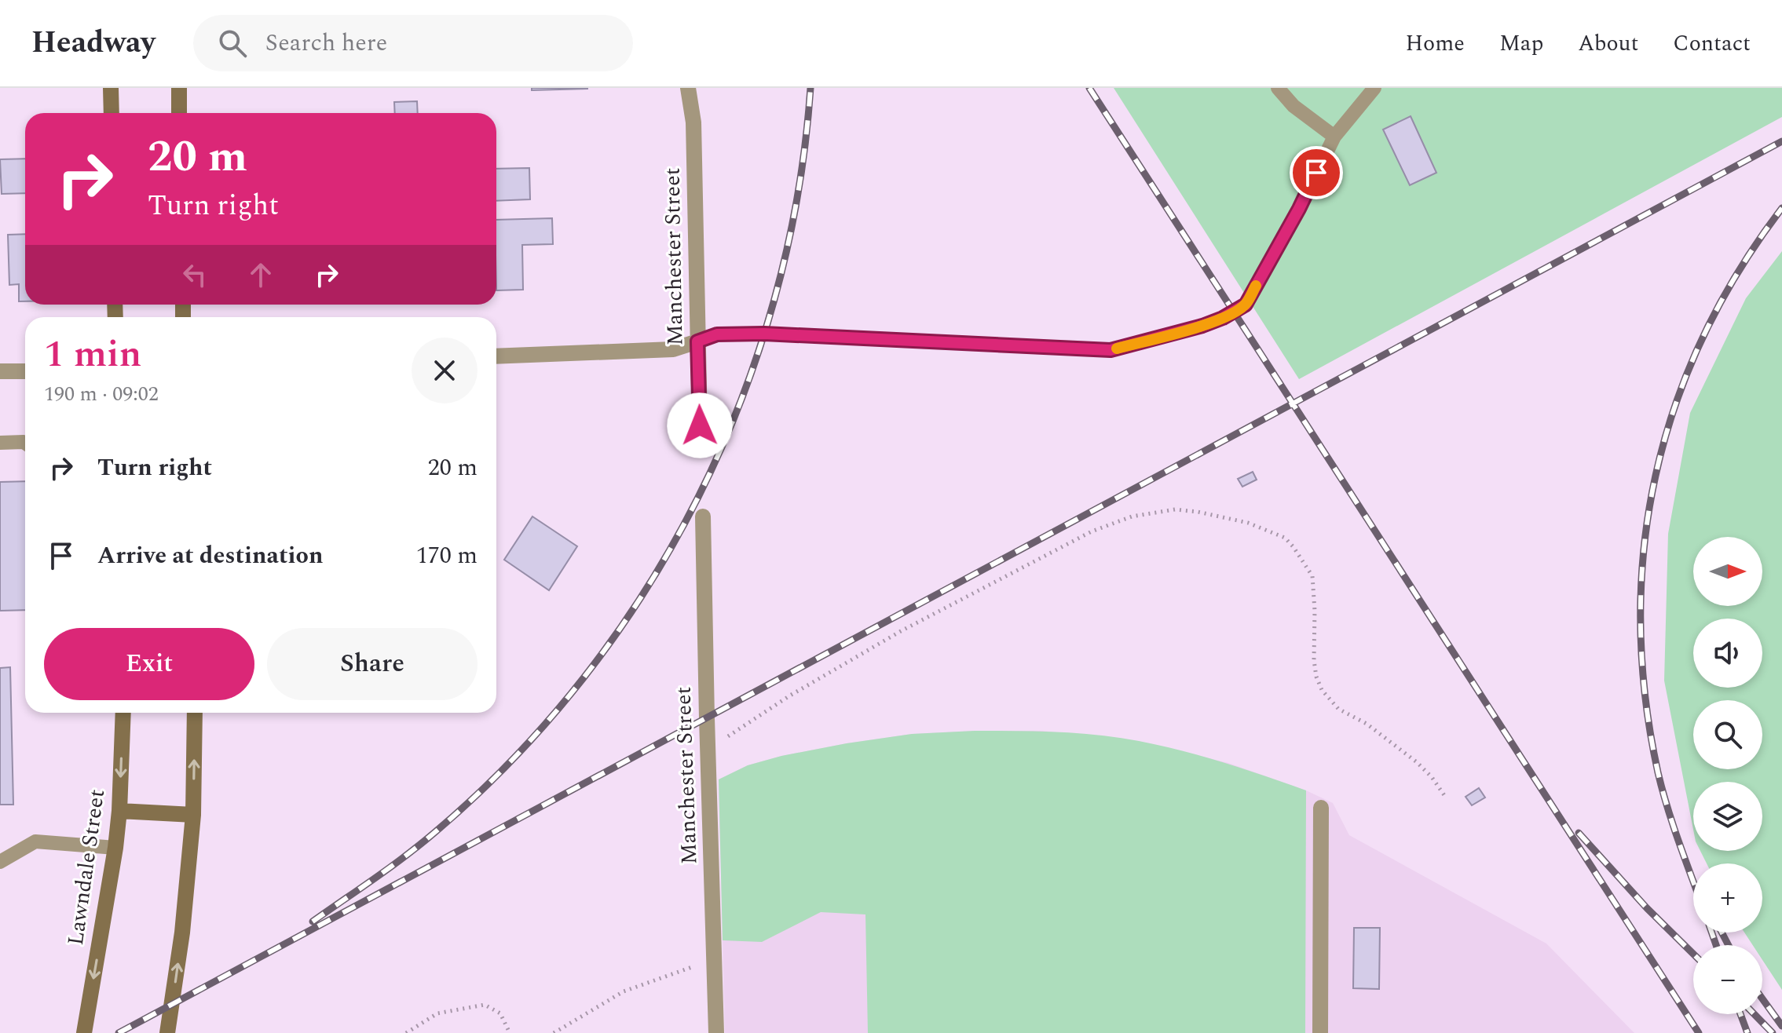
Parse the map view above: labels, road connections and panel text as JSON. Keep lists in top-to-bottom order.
{
  "streets": {
    "main road": ["Lawndale Street"],
    "street": ["Manchester Street"]
  },
  "north": "right",
  "page": {
    "header": "Headway",
    "search": "Search here",
    "nav": [
      "Home",
      "Map",
      "About",
      "Contact"
    ],
    "turn": ["20 m", "Turn right"],
    "heading": ["1 min", "190 m · 09:02"],
    "list": [
      {
        "name": "Turn right",
        "value": "20 m"
      },
      {
        "name": "Arrive at destination",
        "value": "170 m"
      }
    ],
    "map_buttons": ["+", "−"],
    "buttons": ["Exit", "Share"]
  }
}
